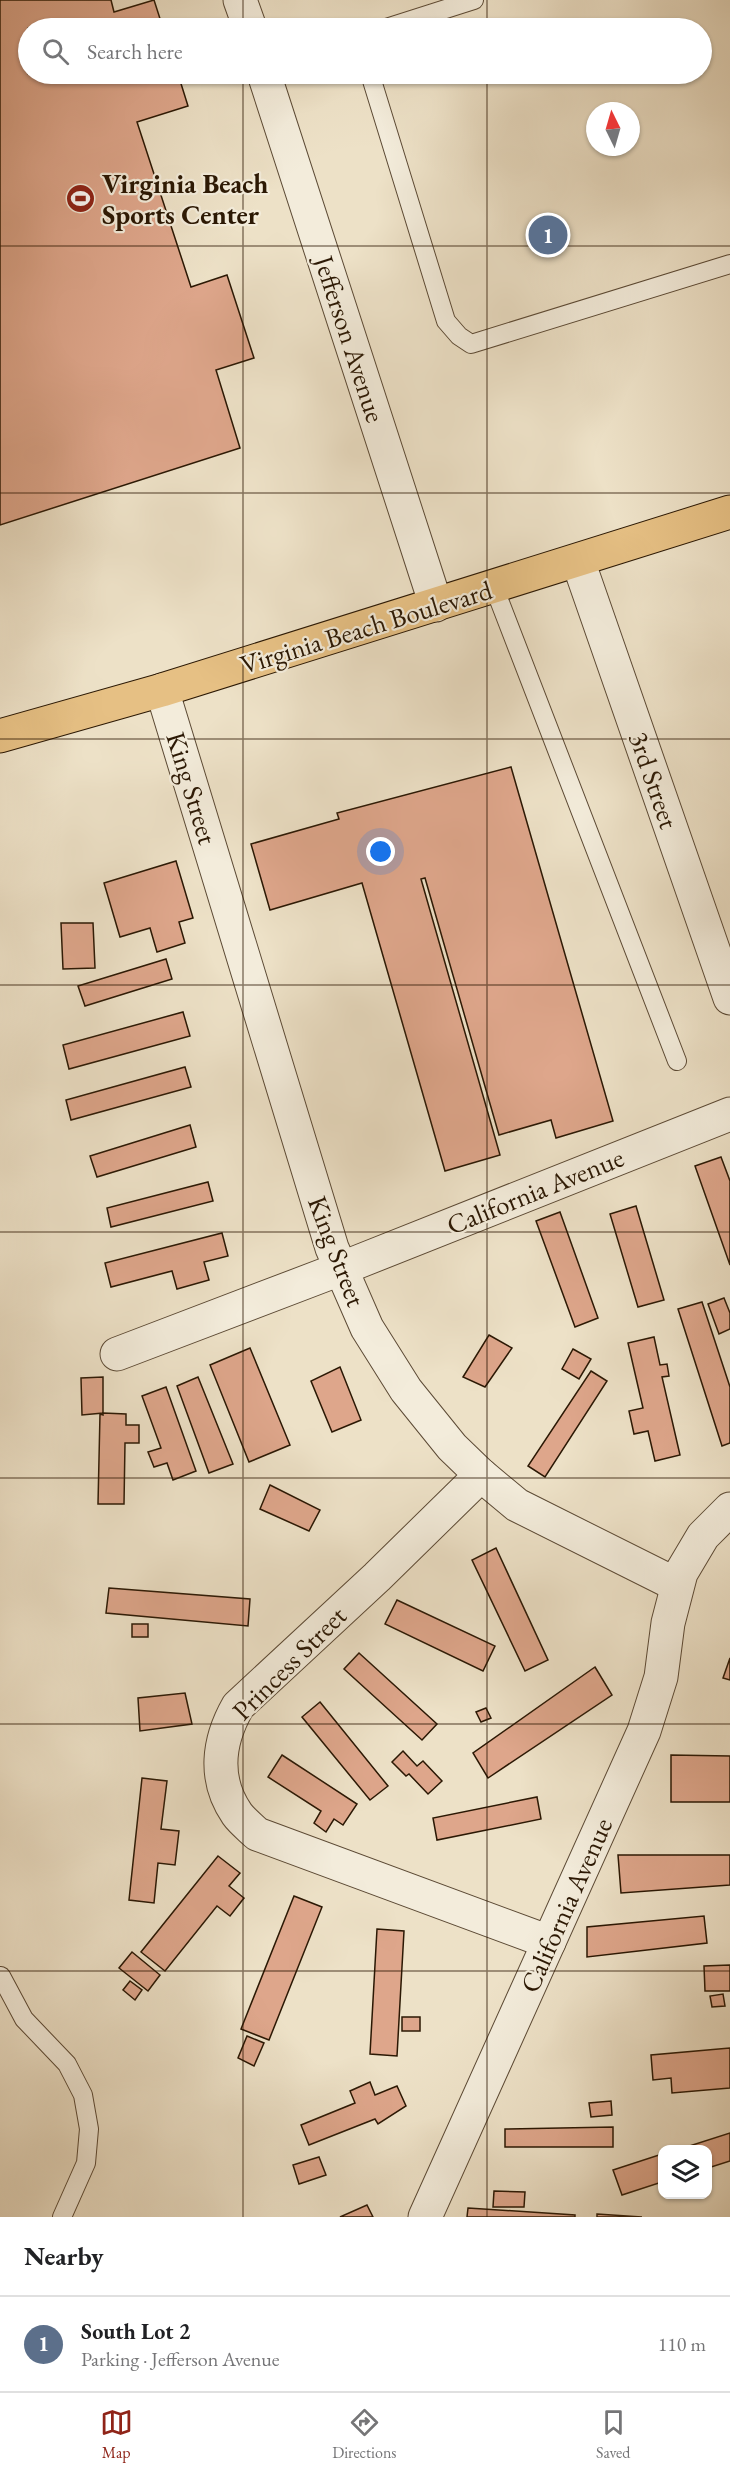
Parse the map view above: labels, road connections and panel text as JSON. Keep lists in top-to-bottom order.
{
  "streets": {
    "main road": ["Virginia Beach Boulevard"],
    "street": [
      "Jefferson Avenue",
      "3rd Street",
      "King Street",
      "California Avenue",
      "Princess Street"
    ]
  },
  "crossings": [
    ["Jefferson Avenue", "Virginia Beach Boulevard"],
    ["Virginia Beach Boulevard", "3rd Street"],
    ["Virginia Beach Boulevard", "King Street"],
    ["King Street", "California Avenue"],
    ["King Street", "Princess Street"],
    ["California Avenue", "Princess Street"]
  ],
  "places": {
    "sports": ["Virginia Beach Sports Center"]
  },
  "north": "top",
  "page": {
    "search": "Search here",
    "pins": "1",
    "heading": "Nearby",
    "list": [
      {
        "mark": "1",
        "name": "South Lot 2",
        "note": "Parking · Jefferson Avenue",
        "value": "110 m"
      }
    ],
    "nav": ["Map", "Directions", "Saved"]
  }
}
